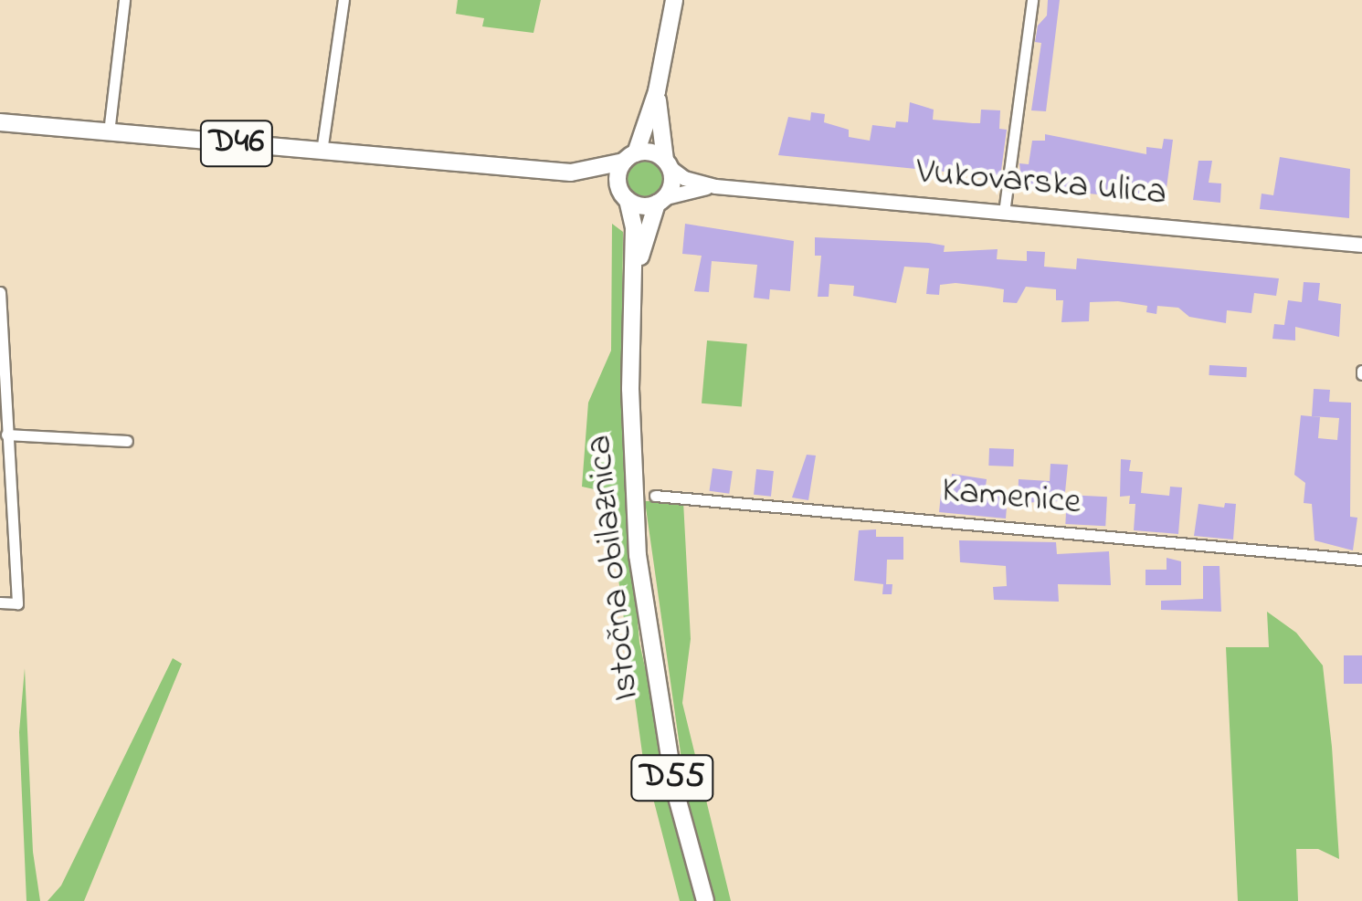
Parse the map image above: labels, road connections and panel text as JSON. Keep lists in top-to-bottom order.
{
  "streets": {
    "main road": [
      "D46",
      "Vukovarska ulica",
      "Istočna obilaznica",
      "D55"
    ],
    "street": ["Kamenice"]
  },
  "crossings": [
    ["D46", "Istočna obilaznica"],
    ["D46", "D55"],
    ["Vukovarska ulica", "Istočna obilaznica"],
    ["Vukovarska ulica", "D55"],
    ["Istočna obilaznica", "D55"]
  ]
}
